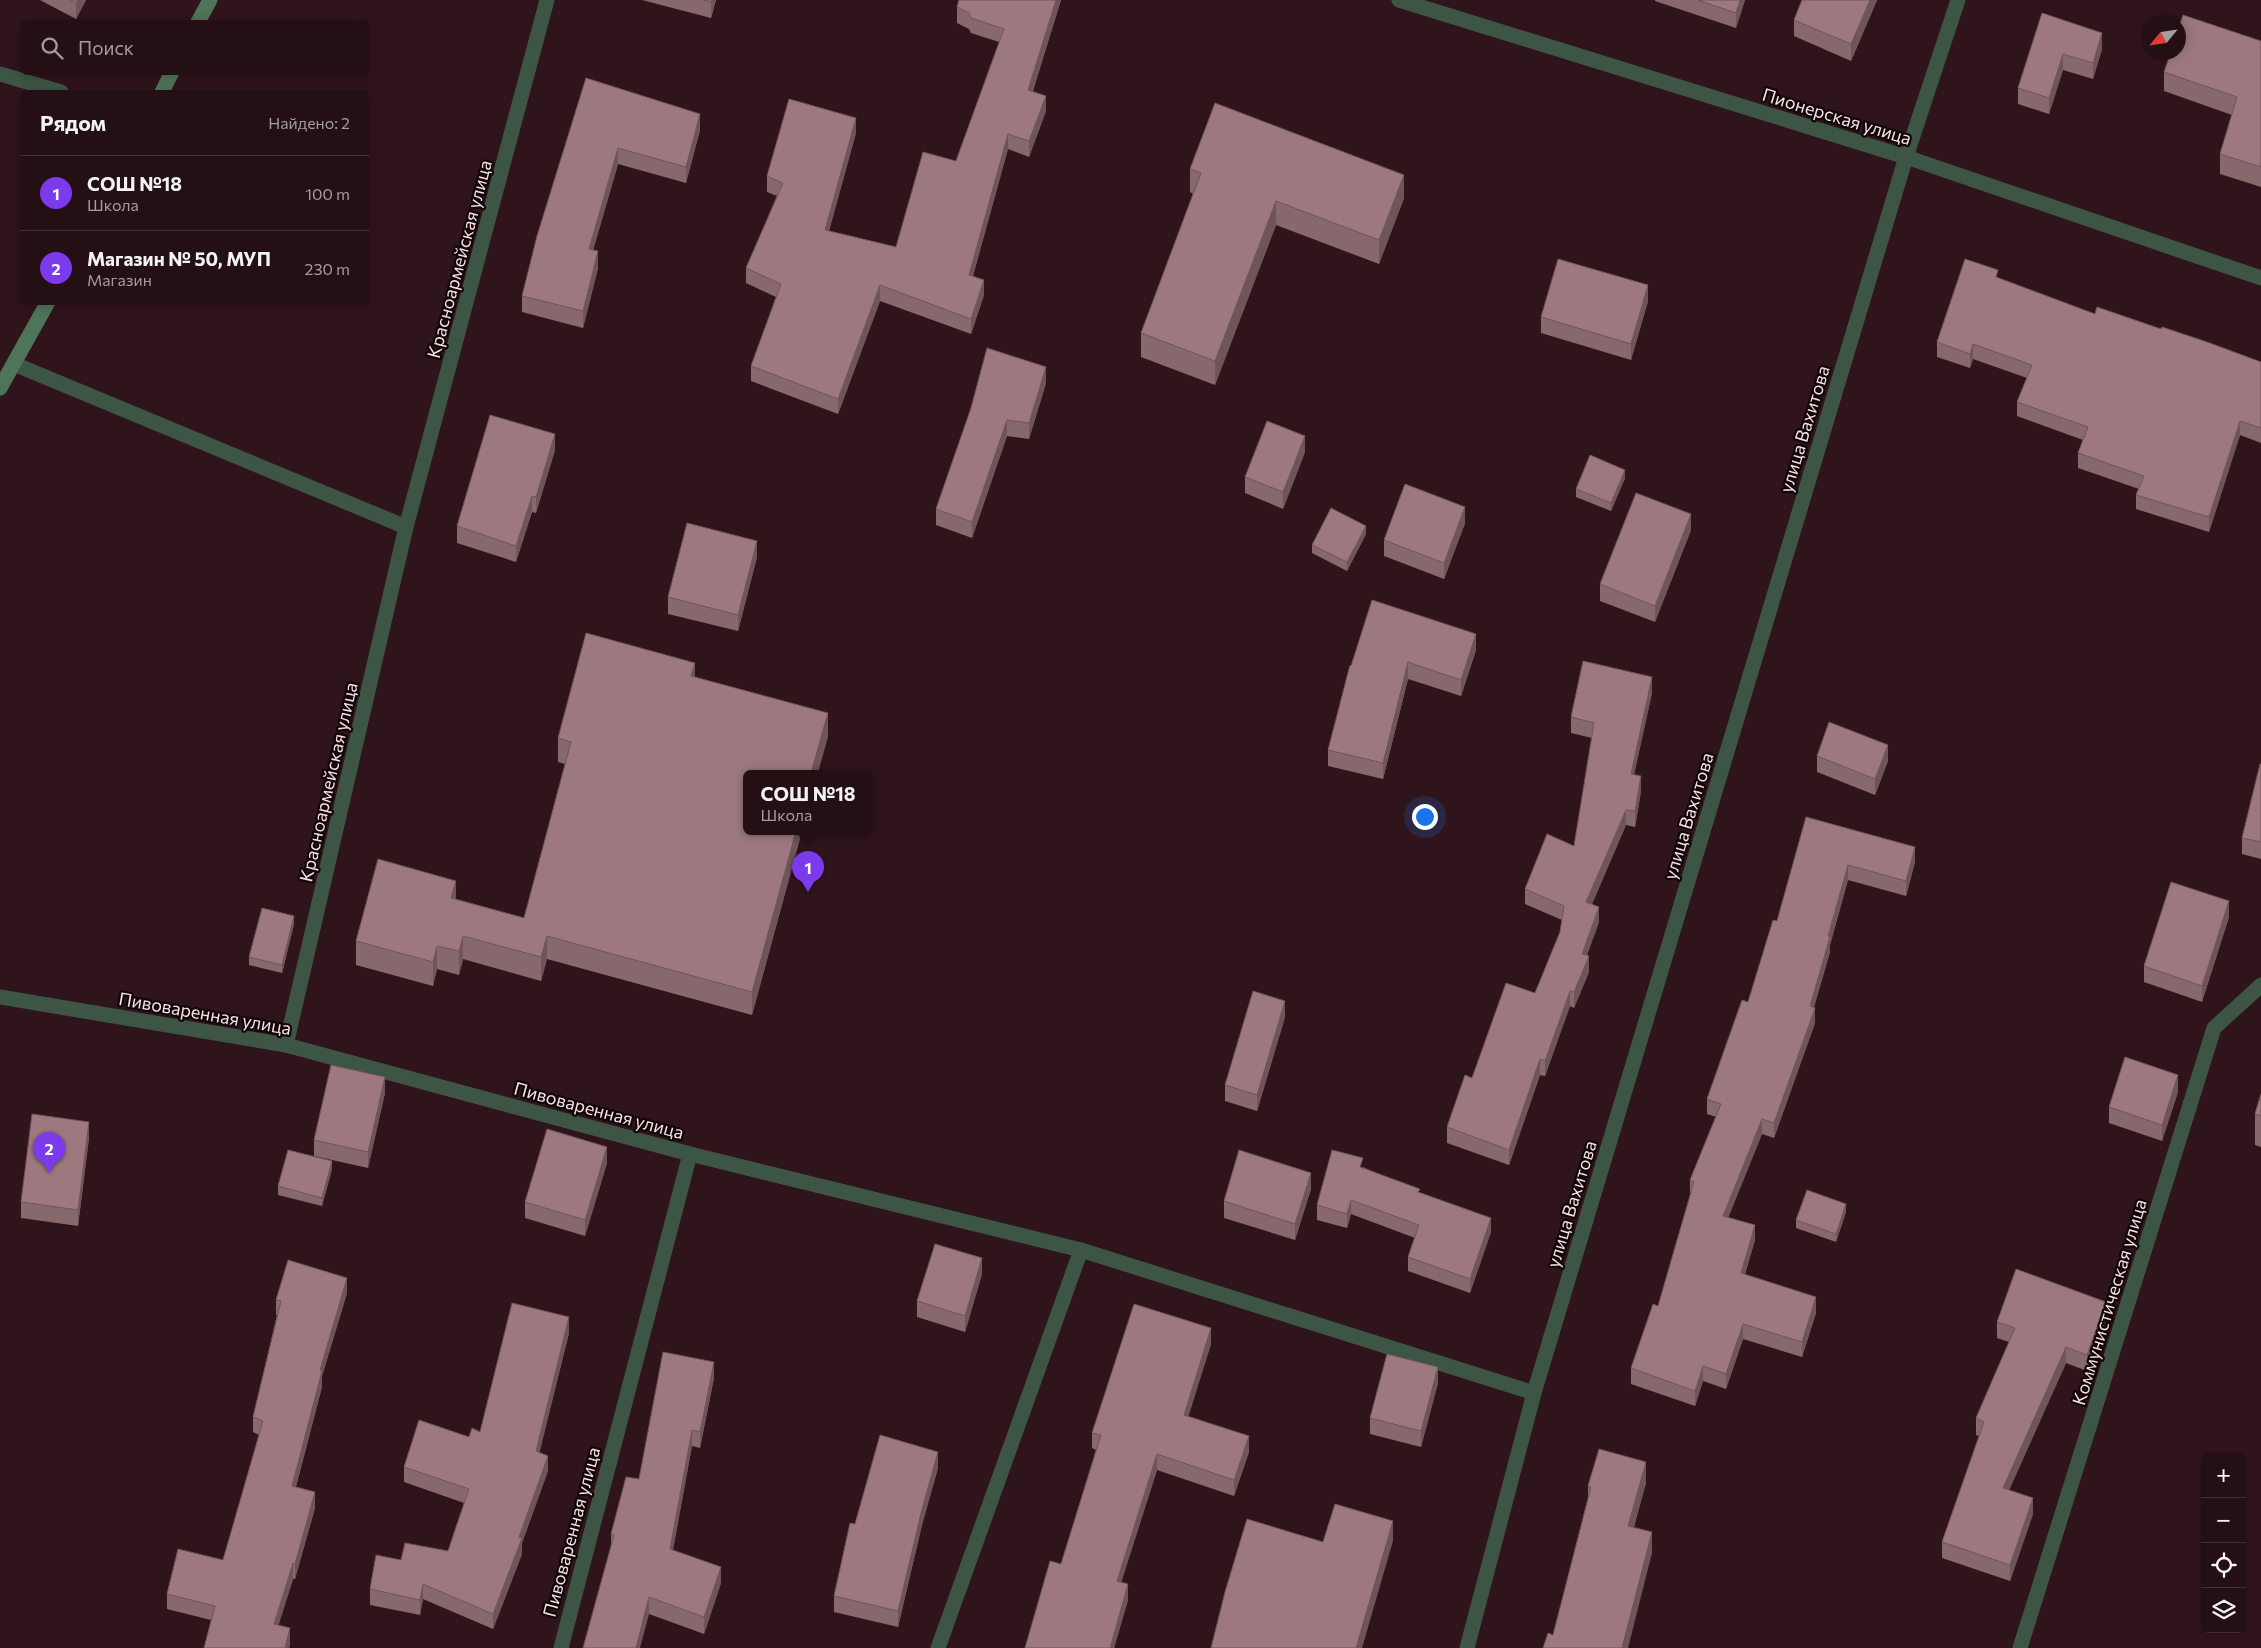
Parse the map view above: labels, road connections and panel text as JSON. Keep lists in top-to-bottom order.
{
  "streets": {
    "street": [
      "Пионерская улица",
      "Красноармейская улица",
      "улица Вахитова",
      "Пивоваренная улица",
      "Коммунистическая улица"
    ]
  },
  "crossings": [
    ["Пионерская улица", "улица Вахитова"],
    ["Красноармейская улица", "Пивоваренная улица"]
  ],
  "north": "bottom left",
  "page": {
    "search": "Поиск",
    "heading": ["Рядом", "Найдено: 2"],
    "list": [
      {
        "mark": "1",
        "name": "СОШ №18",
        "note": "Школа",
        "value": "100 m"
      },
      {
        "mark": "2",
        "name": "Магазин № 50, МУП",
        "note": "Магазин",
        "value": "230 m"
      }
    ],
    "popup": ["СОШ №18", "Школа"],
    "pins": ["1", "2"],
    "map_buttons": ["+", "−"]
  }
}
